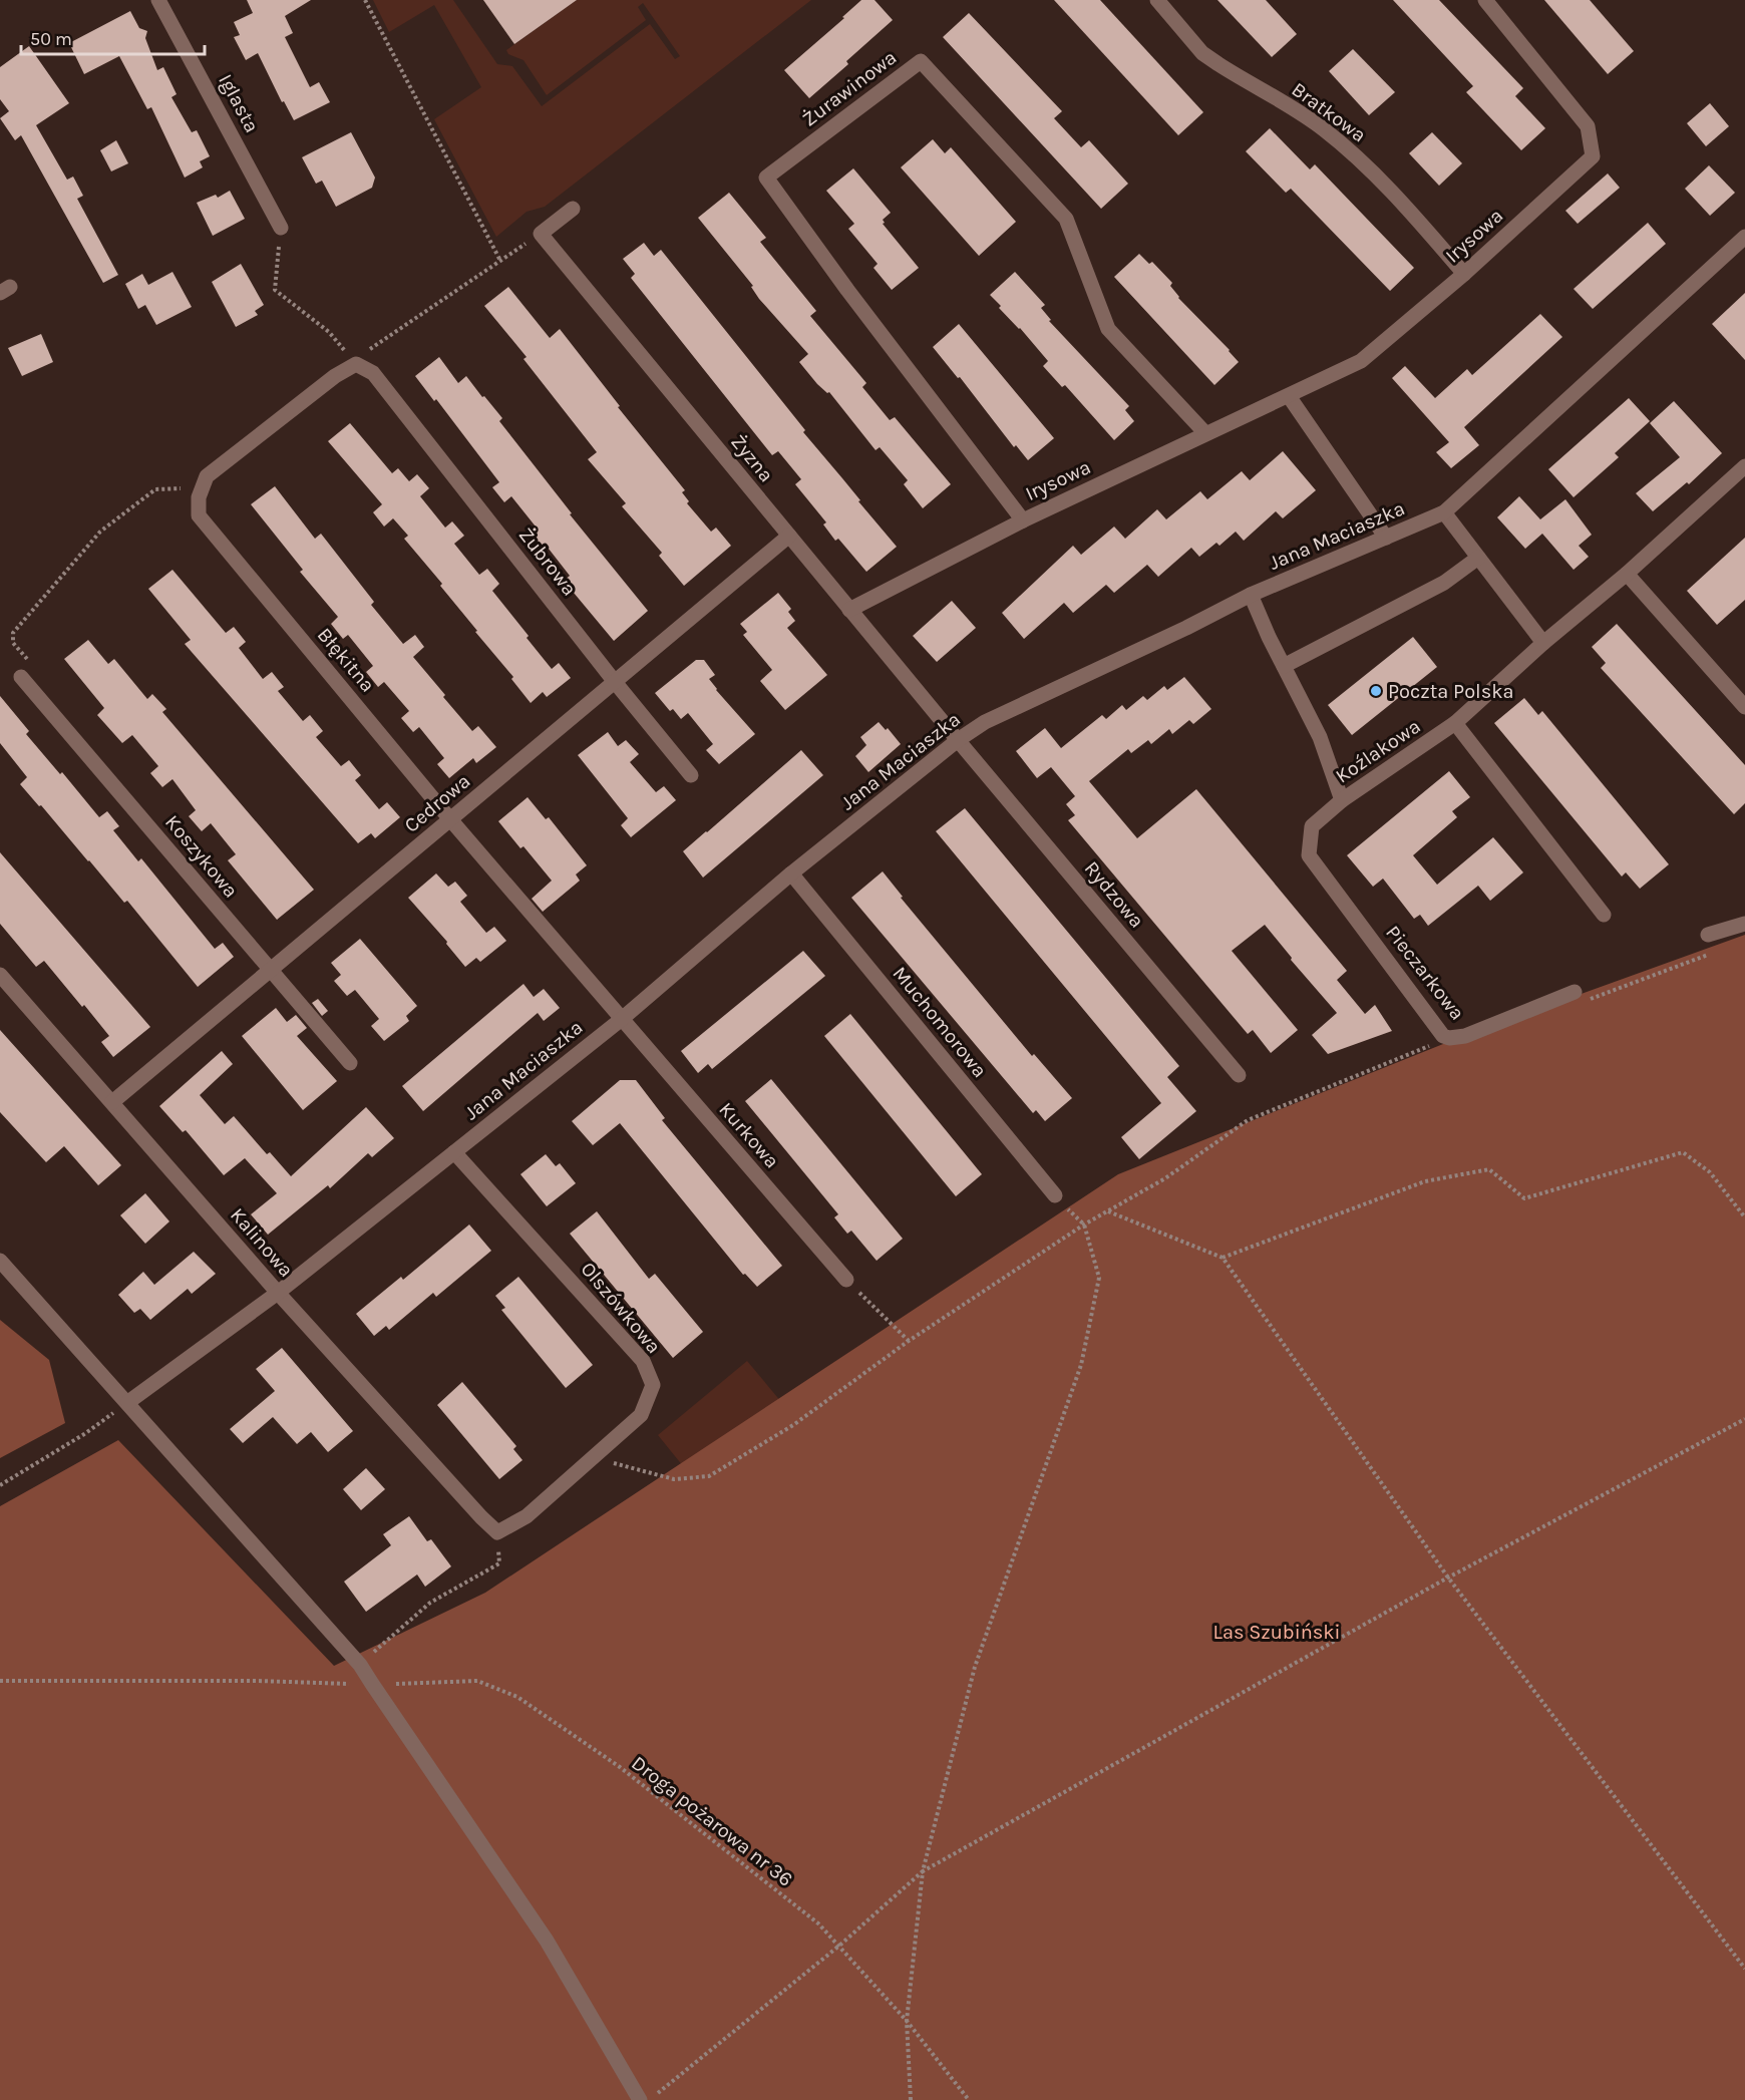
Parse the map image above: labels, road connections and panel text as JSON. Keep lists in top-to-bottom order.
{
  "streets": {
    "street": [
      "Żurawinowa",
      "Iglasta",
      "Bratkowa",
      "Irysowa",
      "Żyzna",
      "Jana Maciaszka",
      "Żubrowa",
      "Błękitna",
      "Koźlakowa",
      "Cedrowa",
      "Koszykowa",
      "Rydzowa",
      "Pieczarkowa",
      "Muchomorowa",
      "Kurkowa",
      "Kalinowa",
      "Olszówkowa"
    ],
    "path": ["Droga pożarowa nr 36"]
  },
  "crossings": [
    ["Żurawinowa", "Irysowa"],
    ["Bratkowa", "Irysowa"],
    ["Irysowa", "Żyzna"],
    ["Żyzna", "Jana Maciaszka"],
    ["Żyzna", "Cedrowa"],
    ["Żyzna", "Rydzowa"],
    ["Jana Maciaszka", "Błękitna"],
    ["Jana Maciaszka", "Rydzowa"],
    ["Jana Maciaszka", "Muchomorowa"],
    ["Jana Maciaszka", "Kurkowa"],
    ["Jana Maciaszka", "Kalinowa"],
    ["Jana Maciaszka", "Olszówkowa"],
    ["Żubrowa", "Cedrowa"],
    ["Błękitna", "Cedrowa"],
    ["Błękitna", "Kurkowa"],
    ["Koźlakowa", "Pieczarkowa"],
    ["Cedrowa", "Koszykowa"],
    ["Cedrowa", "Kalinowa"],
    ["Kalinowa", "Olszówkowa"]
  ],
  "parks": ["Las Szubiński"],
  "places": ["Poczta Polska"],
  "scale_bar": "50 m"
}
